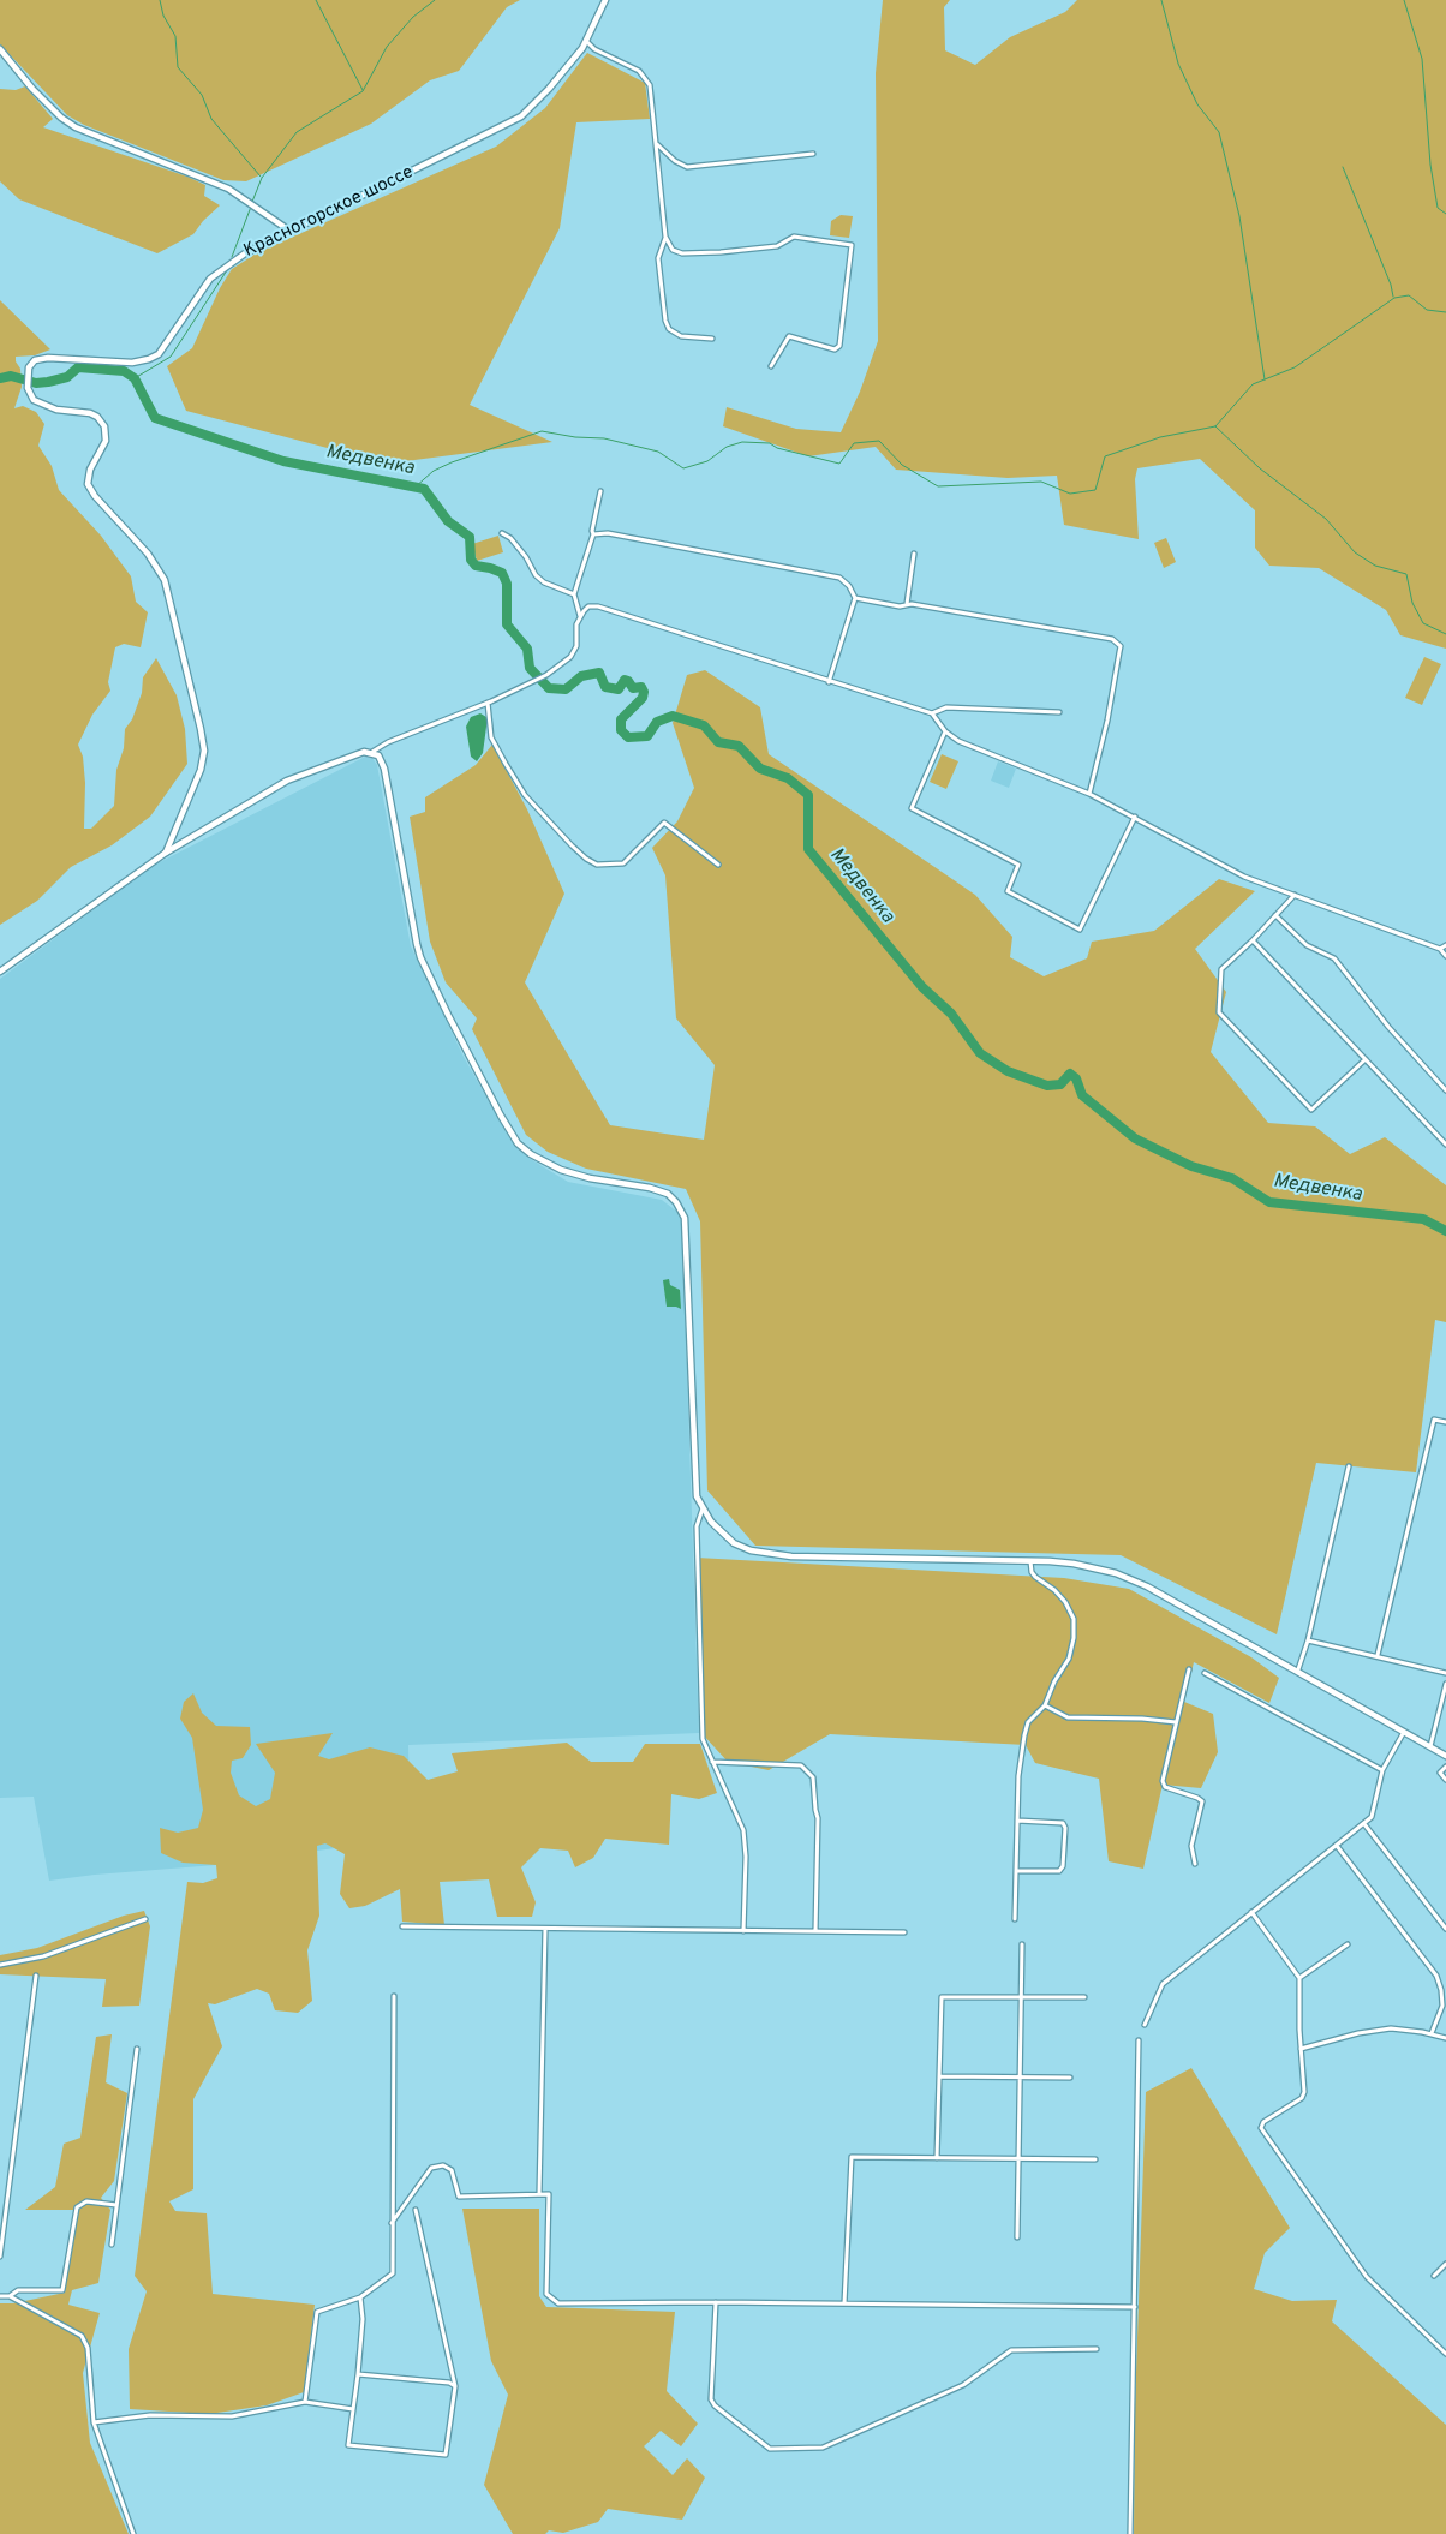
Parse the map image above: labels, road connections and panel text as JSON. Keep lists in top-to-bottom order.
{
  "streets": {
    "street": ["Красногорское шоссе"]
  },
  "water": ["Медвенка"]
}
